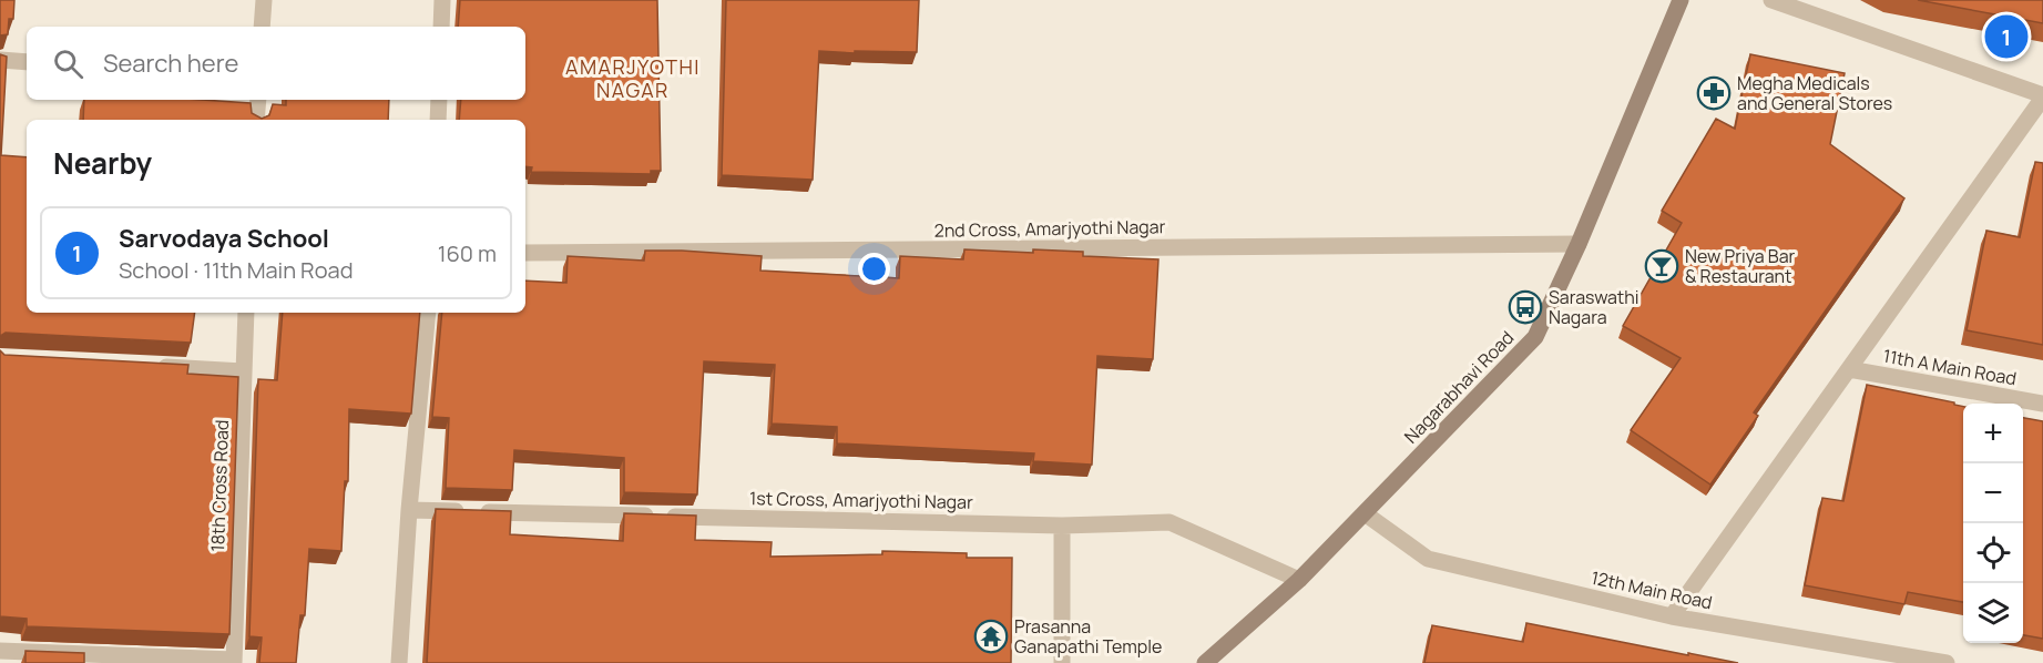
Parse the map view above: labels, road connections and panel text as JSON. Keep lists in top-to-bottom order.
{
  "streets": {
    "main road": ["Nagarabhavi Road"],
    "street": [
      "2nd Cross, Amarjyothi Nagar",
      "11th A Main Road",
      "18th Cross Road",
      "1st Cross, Amarjyothi Nagar",
      "12th Main Road"
    ]
  },
  "crossings": [
    ["2nd Cross, Amarjyothi Nagar", "Nagarabhavi Road"],
    ["Nagarabhavi Road", "1st Cross, Amarjyothi Nagar"],
    ["Nagarabhavi Road", "12th Main Road"]
  ],
  "districts": ["AMARJYOTHI NAGAR"],
  "places": {
    "pharmacy": ["Megha Medicals and General Stores"],
    "bar": ["New Priya Bar & Restaurant"],
    "bus stop": ["Saraswathi Nagara"],
    "temple": ["Prasanna Ganapathi Temple"]
  },
  "page": {
    "pins": "1",
    "search": "Search here",
    "heading": "Nearby",
    "list": [
      {
        "mark": "1",
        "name": "Sarvodaya School",
        "note": "School · 11th Main Road",
        "value": "160 m"
      }
    ],
    "map_buttons": ["+", "−"]
  }
}
